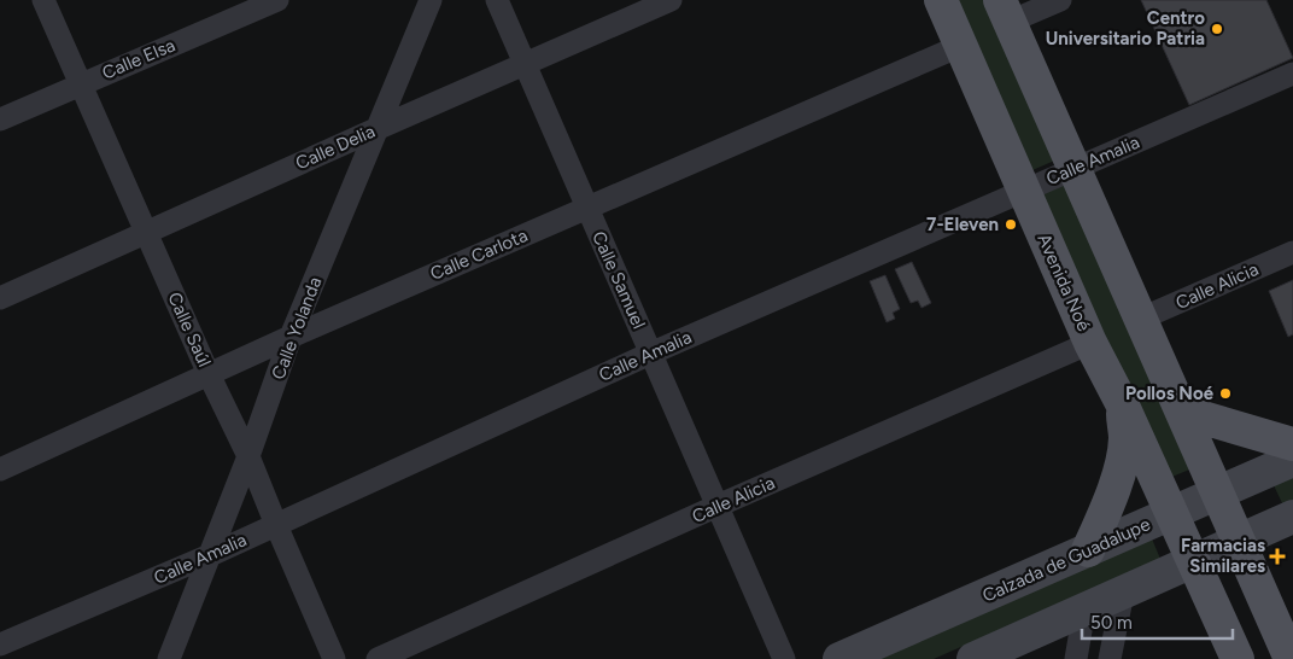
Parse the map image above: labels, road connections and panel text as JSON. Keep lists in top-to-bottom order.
{
  "streets": {
    "main road": ["Avenida Noé", "Calzada de Guadalupe"],
    "street": [
      "Calle Elsa",
      "Calle Delia",
      "Calle Amalia",
      "Calle Carlota",
      "Calle Samuel",
      "Calle Alicia",
      "Calle Yolanda",
      "Calle Saúl"
    ]
  },
  "crossings": [
    ["Calle Elsa", "Calle Saúl"],
    ["Calle Delia", "Calle Samuel"],
    ["Calle Delia", "Calle Yolanda"],
    ["Calle Delia", "Calle Saúl"],
    ["Calle Amalia", "Calle Samuel"],
    ["Calle Amalia", "Avenida Noé"],
    ["Calle Amalia", "Calle Yolanda"],
    ["Calle Amalia", "Calle Saúl"],
    ["Calle Carlota", "Calle Samuel"],
    ["Calle Carlota", "Avenida Noé"],
    ["Calle Carlota", "Calle Yolanda"],
    ["Calle Carlota", "Calle Saúl"],
    ["Calle Samuel", "Calle Alicia"],
    ["Avenida Noé", "Calle Alicia"],
    ["Avenida Noé", "Calzada de Guadalupe"],
    ["Calle Yolanda", "Calle Saúl"]
  ],
  "places": {
    "other": ["Centro Universitario Patria", "7-Eleven", "Pollos Noé"],
    "health": ["Farmacias Similares"]
  },
  "scale_bar": "50 m"
}
